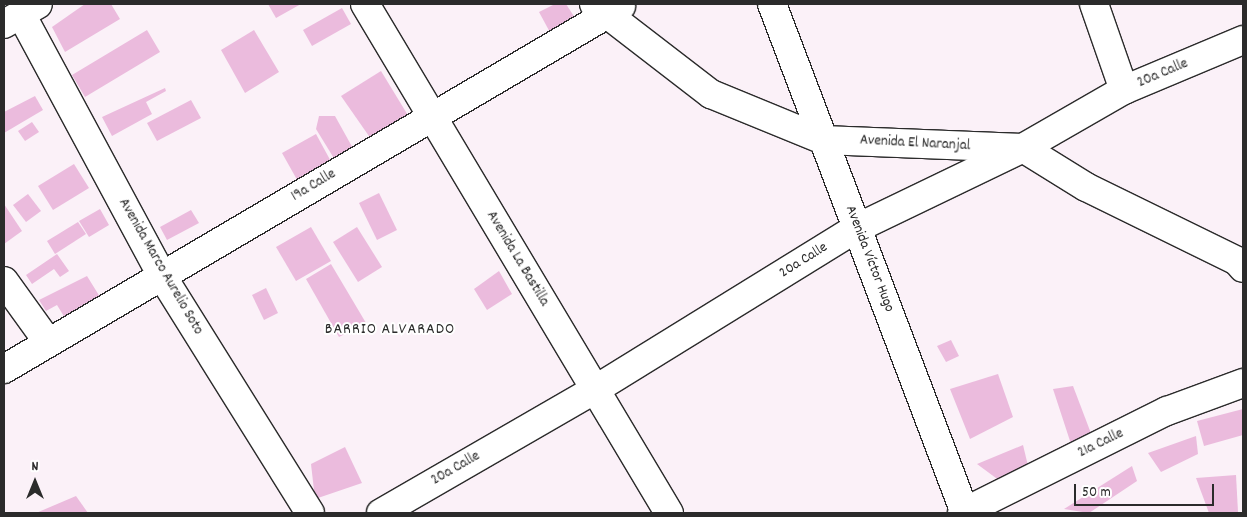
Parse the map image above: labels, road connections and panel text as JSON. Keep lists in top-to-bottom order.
{
  "streets": {
    "street": [
      "20a Calle",
      "Avenida El Naranjal",
      "19a Calle",
      "Avenida La Bastilla",
      "Avenida Víctor Hugo",
      "Avenida Marco Aurelio Soto",
      "21a Calle"
    ]
  },
  "crossings": [
    ["20a Calle", "Avenida El Naranjal"],
    ["20a Calle", "Avenida La Bastilla"],
    ["20a Calle", "Avenida Víctor Hugo"],
    ["Avenida El Naranjal", "19a Calle"],
    ["Avenida El Naranjal", "Avenida Víctor Hugo"],
    ["19a Calle", "Avenida La Bastilla"],
    ["19a Calle", "Avenida Marco Aurelio Soto"],
    ["Avenida Víctor Hugo", "21a Calle"]
  ],
  "districts": ["BARRIO ALVARADO"],
  "scale_bar": "50 m",
  "north": "top"
}
